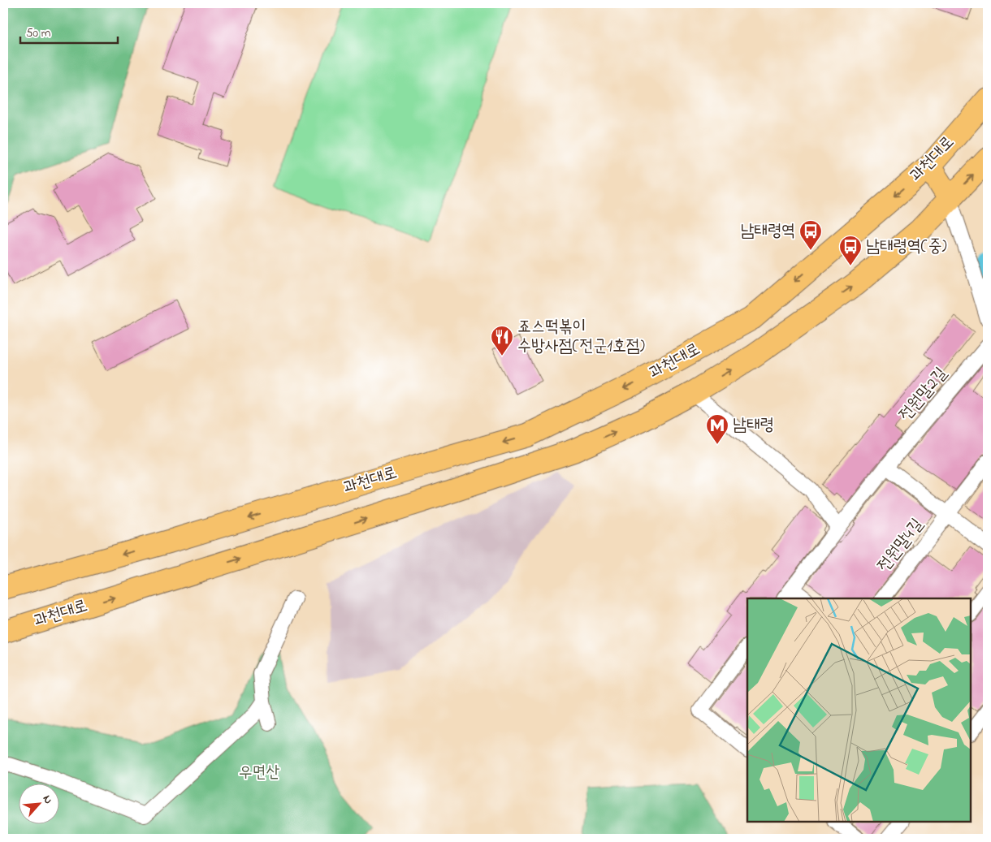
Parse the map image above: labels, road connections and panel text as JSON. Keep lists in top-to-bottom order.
{
  "streets": {
    "main road": ["과천대로"],
    "street": ["전원말2길", "전원말4길"]
  },
  "parks": ["우면산"],
  "places": {
    "bus stop": ["남태령역", "남태령역(중)"],
    "restaurant": ["죠스떡볶이 수방사점(전군1호점)"],
    "metro station": ["남태령"]
  },
  "scale_bar": "50 m",
  "north": "top right"
}
